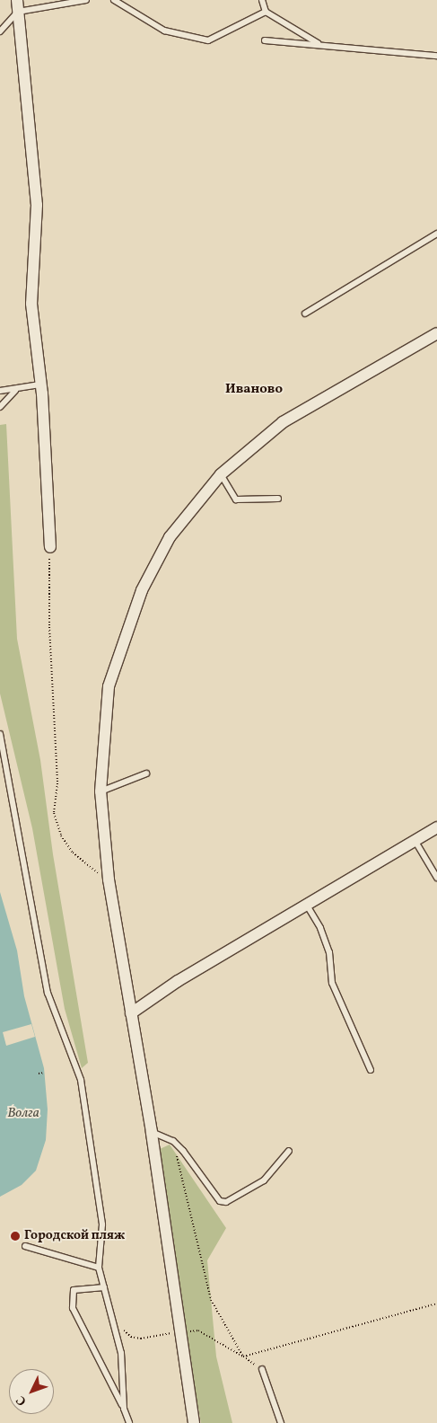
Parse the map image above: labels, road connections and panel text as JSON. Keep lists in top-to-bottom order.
{
  "districts": ["Иваново"],
  "water": ["Волга"],
  "places": ["Городской пляж"],
  "north": "bottom left"
}
